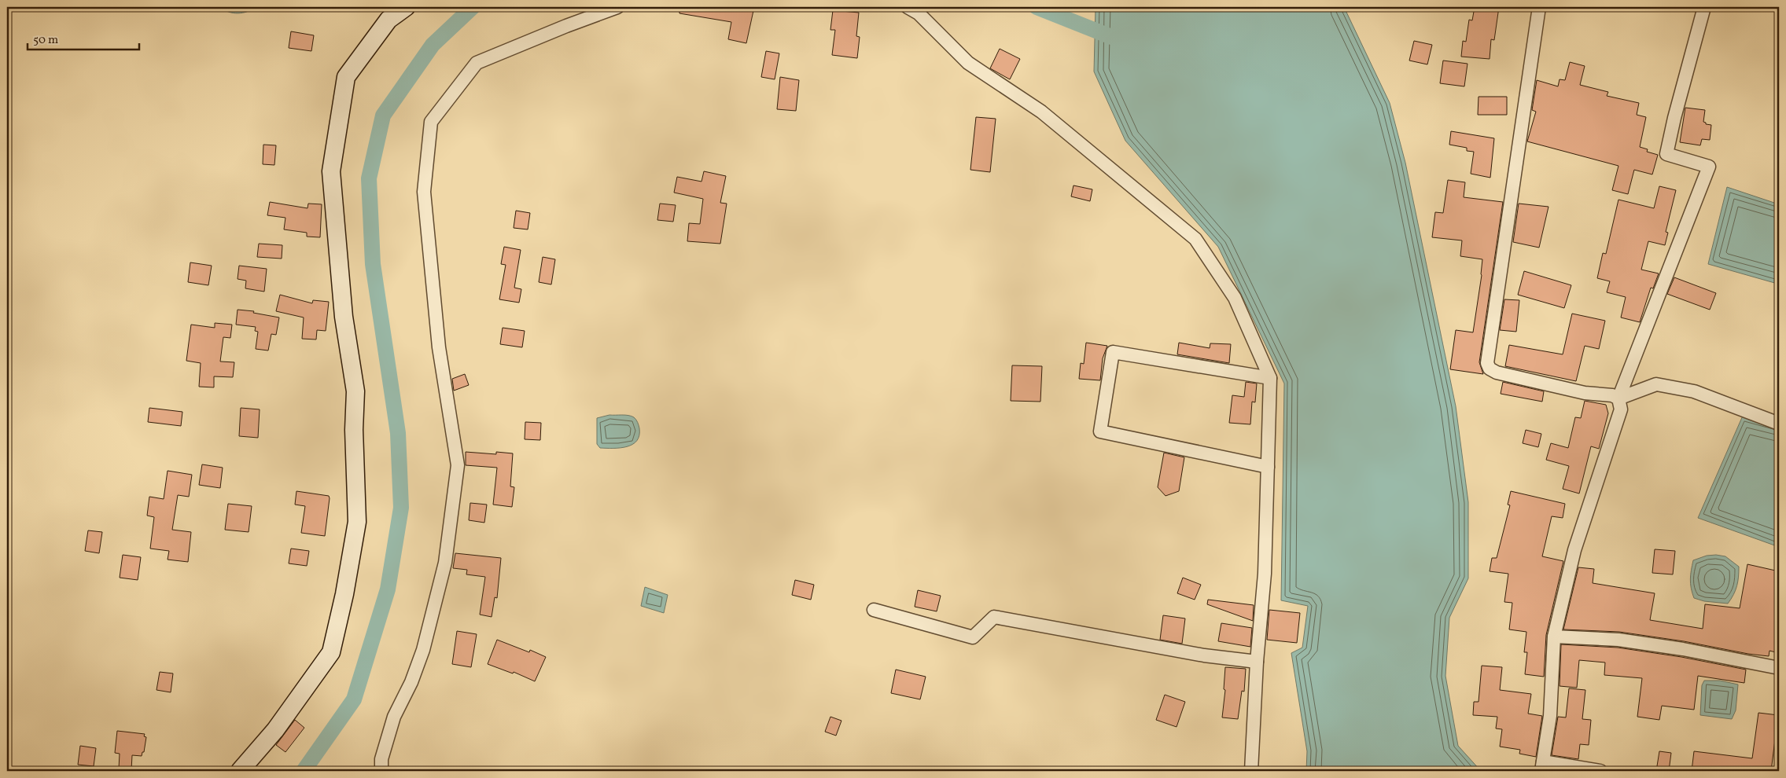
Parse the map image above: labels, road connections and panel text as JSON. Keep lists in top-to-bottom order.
{
  "scale_bar": "50 m"
}
